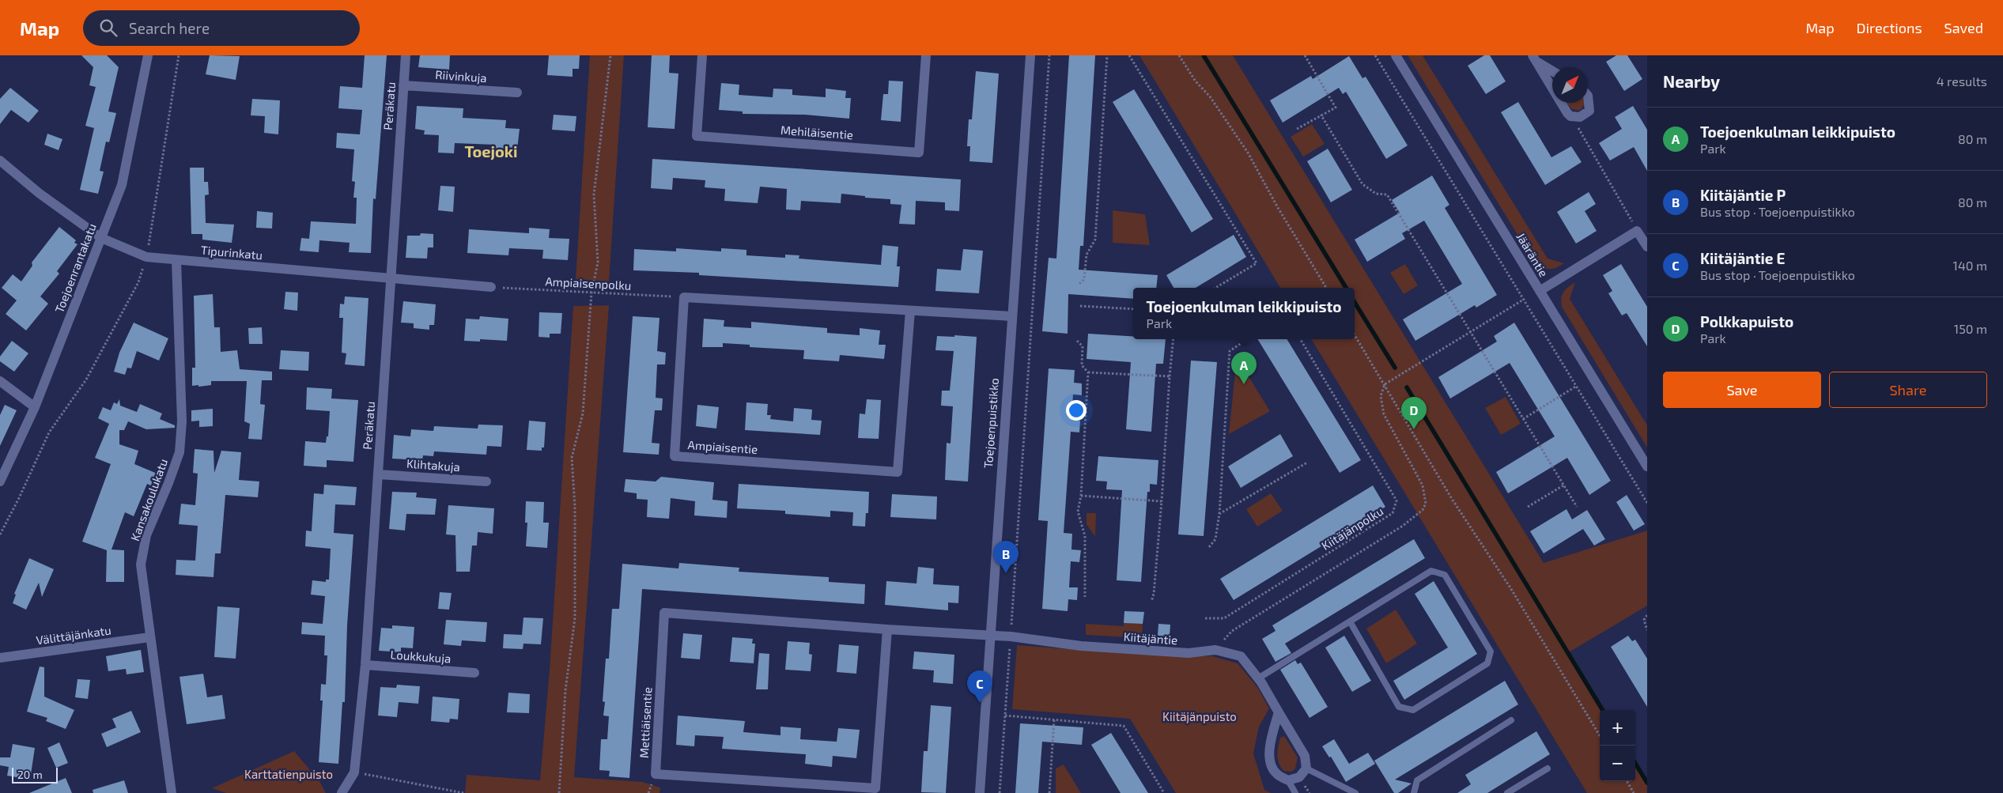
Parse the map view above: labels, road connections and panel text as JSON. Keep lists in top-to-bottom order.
{
  "streets": {
    "street": [
      "Riivinkuja",
      "Peräkatu",
      "Mehiläisentie",
      "Tipurinkatu",
      "Jääräntie",
      "Toejoenrantakatu",
      "Toejoenpuistikko",
      "Ampiaisentie",
      "Klihtakuja",
      "Kansakoulukatu",
      "Välittäjänkatu",
      "Kiitäjäntie",
      "Loukkukuja",
      "Mettiäisentie"
    ],
    "path": ["Ampiaisenpolku", "Kiitäjänpolku"]
  },
  "crossings": [
    ["Riivinkuja", "Peräkatu"],
    ["Peräkatu", "Tipurinkatu"],
    ["Peräkatu", "Klihtakuja"],
    ["Peräkatu", "Loukkukuja"],
    ["Tipurinkatu", "Toejoenrantakatu"],
    ["Tipurinkatu", "Ampiaisenpolku"],
    ["Tipurinkatu", "Kansakoulukatu"],
    ["Ampiaisenpolku", "Ampiaisentie"],
    ["Toejoenpuistikko", "Kiitäjäntie"],
    ["Toejoenpuistikko", "Mettiäisentie"],
    ["Kansakoulukatu", "Välittäjänkatu"],
    ["Kiitäjäntie", "Mettiäisentie"]
  ],
  "districts": ["Toejoki"],
  "parks": ["Kiitäjänpuisto", "Karttatienpuisto"],
  "scale_bar": "20 m",
  "north": "top right",
  "page": {
    "header": "Map",
    "search": "Search here",
    "nav": ["Map", "Directions", "Saved"],
    "heading": ["Nearby", "4 results"],
    "list": [
      {
        "mark": "A",
        "name": "Toejoenkulman leikkipuisto",
        "note": "Park",
        "value": "80 m"
      },
      {
        "mark": "B",
        "name": "Kiitäjäntie P",
        "note": "Bus stop · Toejoenpuistikko",
        "value": "80 m"
      },
      {
        "mark": "C",
        "name": "Kiitäjäntie E",
        "note": "Bus stop · Toejoenpuistikko",
        "value": "140 m"
      },
      {
        "mark": "D",
        "name": "Polkkapuisto",
        "note": "Park",
        "value": "150 m"
      }
    ],
    "popup": ["Toejoenkulman leikkipuisto", "Park"],
    "pins": [
      "A",
      "D",
      "B",
      "C"
    ],
    "buttons": ["Save", "Share"],
    "map_buttons": ["+", "−"],
    "scale": "20 m"
  }
}
